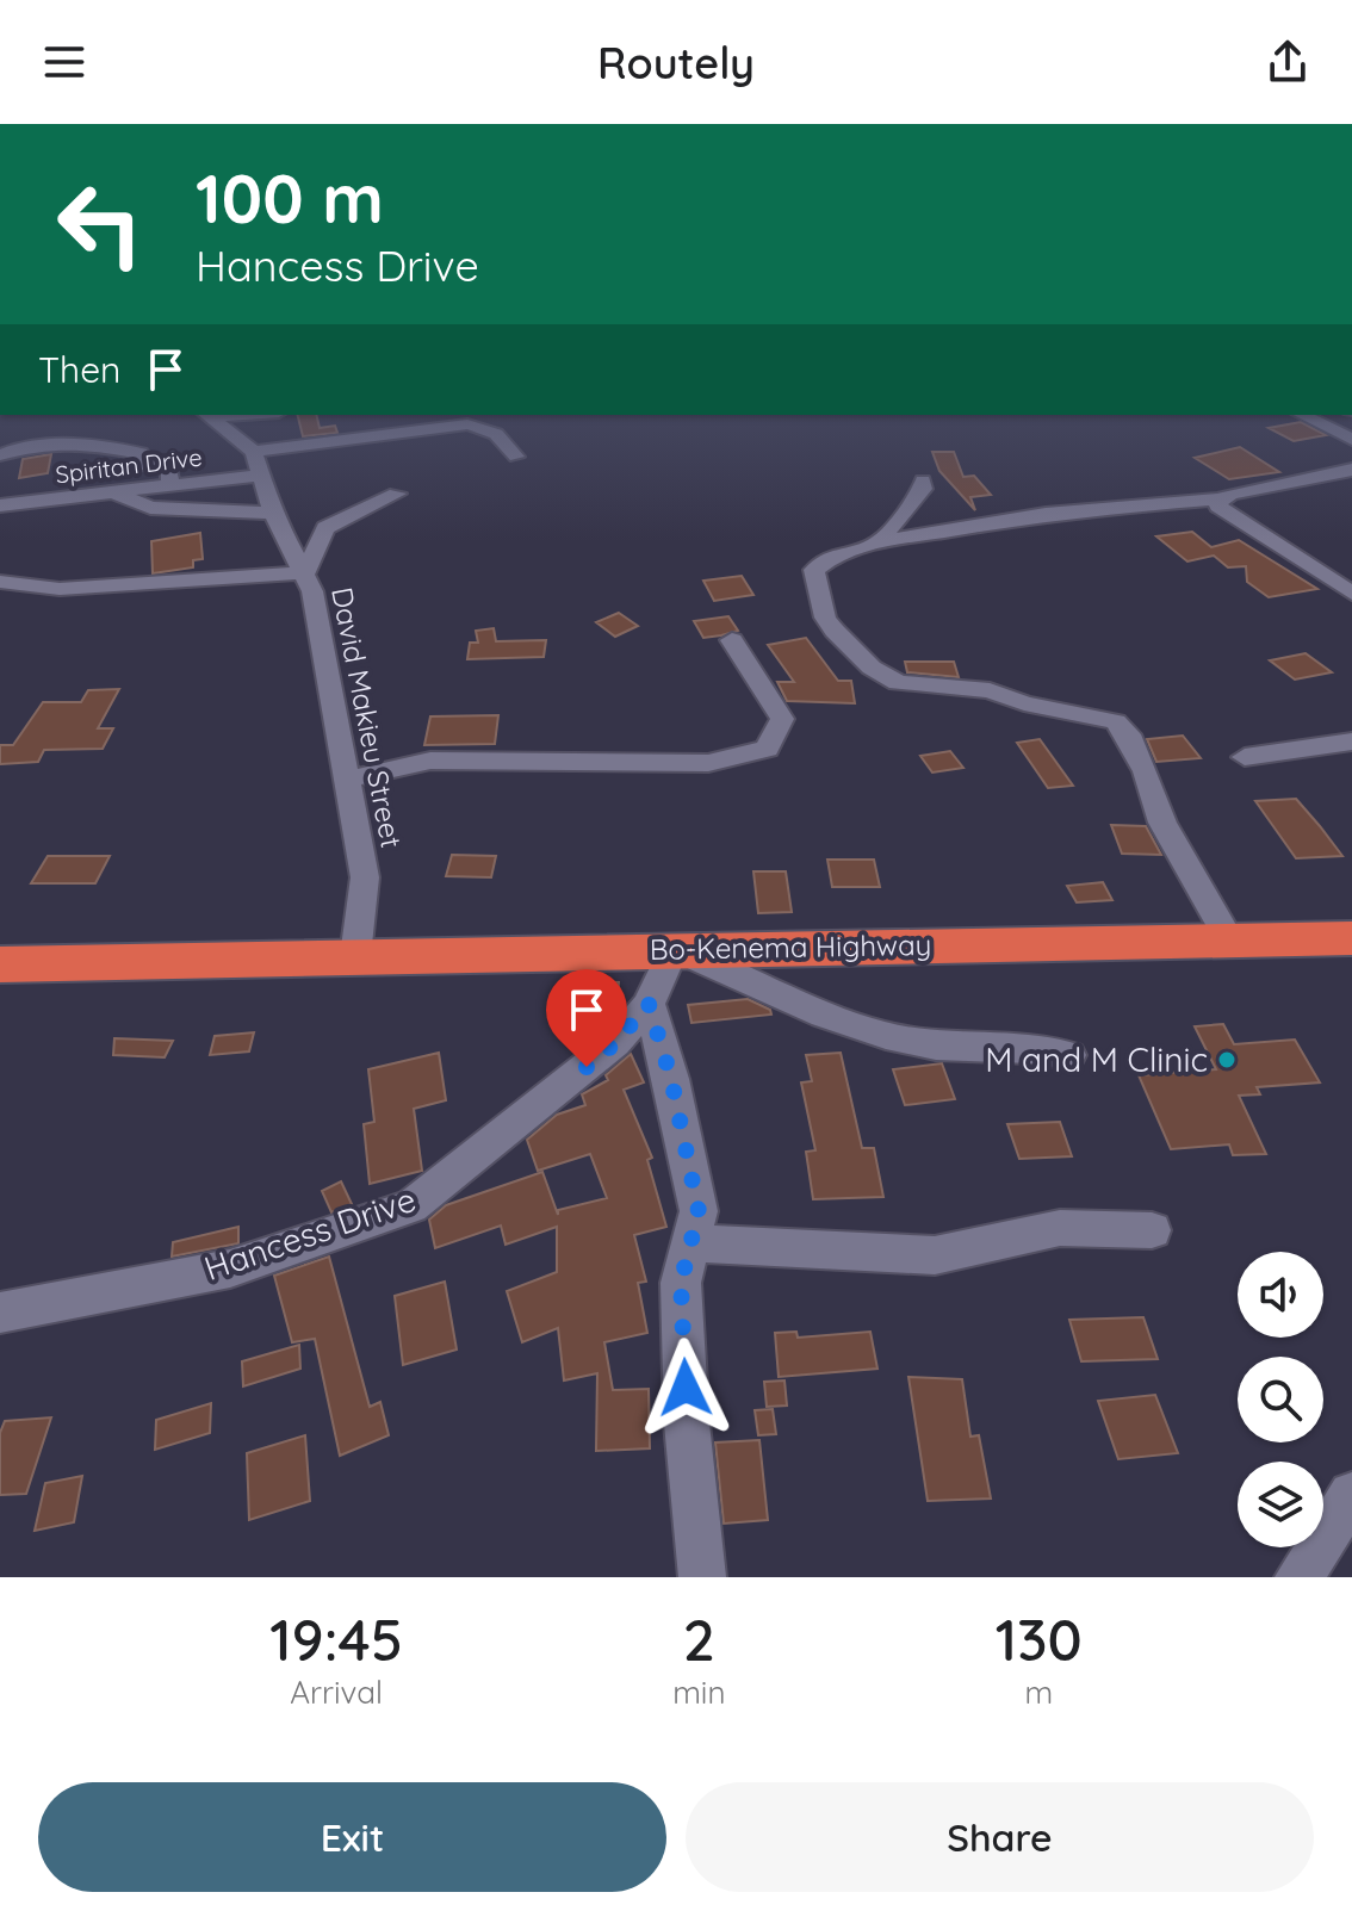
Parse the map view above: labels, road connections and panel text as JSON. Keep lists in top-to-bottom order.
{
  "streets": {
    "highway": ["Bo-Kenema Highway"],
    "street": ["Spiritan Drive", "David Makieu Street", "Hancess Drive"]
  },
  "crossings": [
    ["Spiritan Drive", "David Makieu Street"],
    ["David Makieu Street", "Bo-Kenema Highway"],
    ["Bo-Kenema Highway", "Hancess Drive"]
  ],
  "places": ["M and M Clinic"],
  "page": {
    "header": "Routely",
    "turn": ["100 m", "Hancess Drive"],
    "then": "Then",
    "eta": [
      "19:45",
      "Arrival",
      "2",
      "min",
      "130",
      "m"
    ],
    "buttons": ["Exit", "Share"]
  }
}
